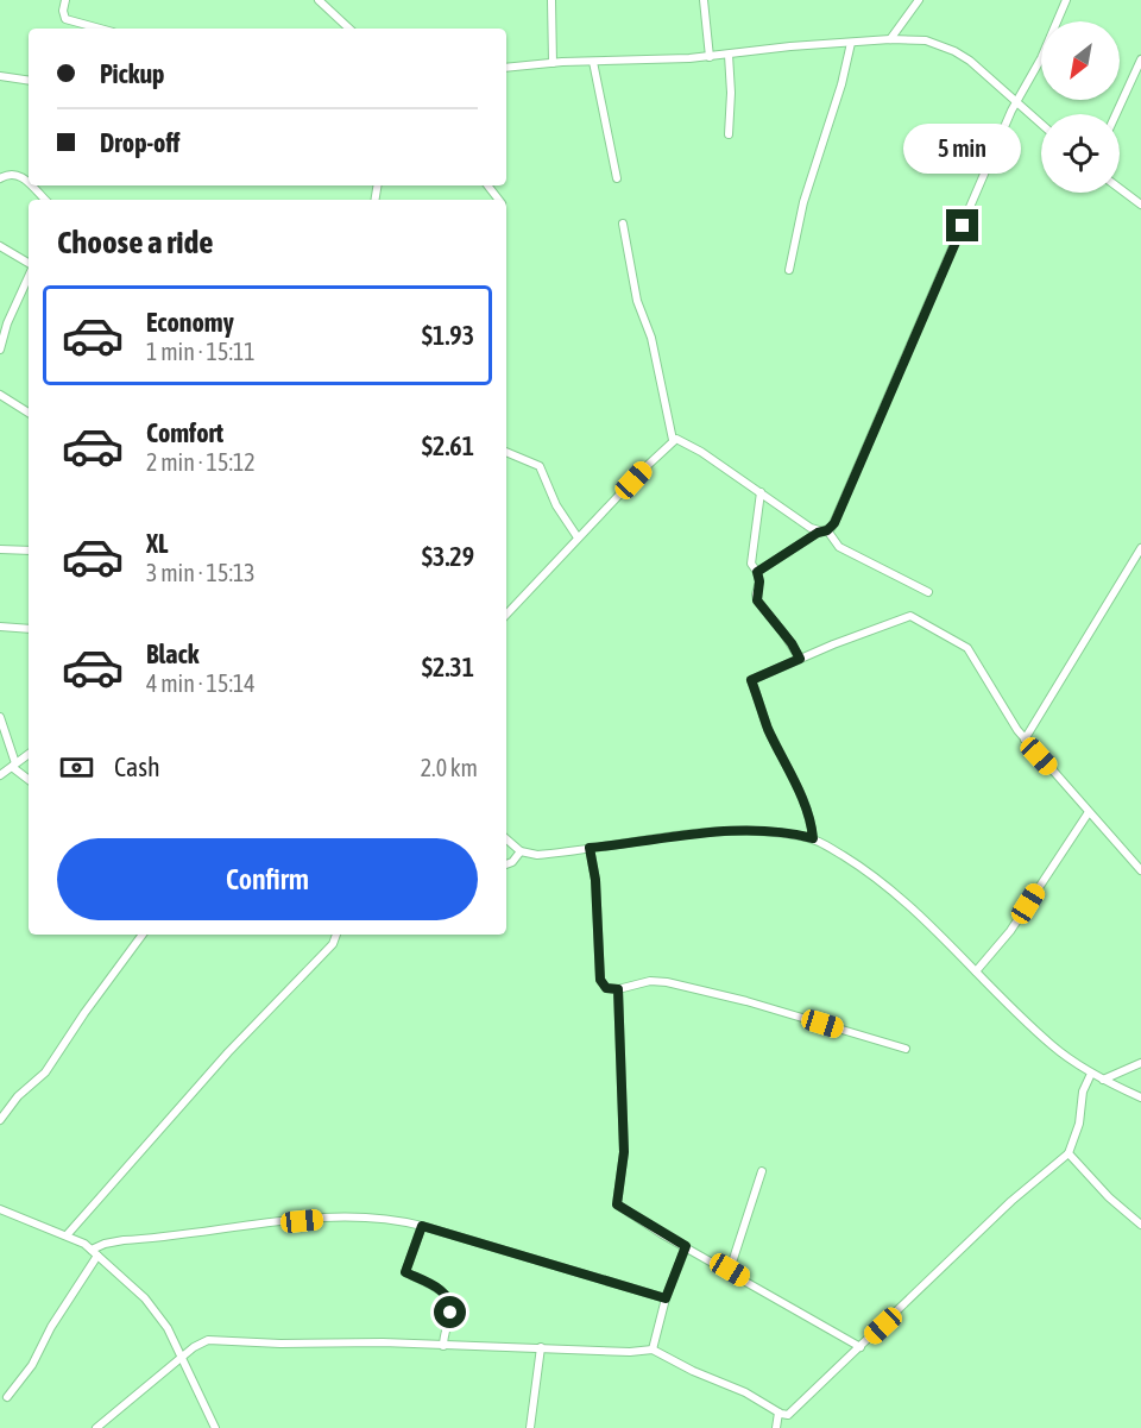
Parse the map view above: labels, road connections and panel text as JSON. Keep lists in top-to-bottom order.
{
  "north": "bottom left",
  "page": {
    "banner": ["Pickup", "Drop-off"],
    "bubble": "5 min",
    "heading": "Choose a ride",
    "list": [
      {
        "name": "Economy",
        "note": "1 min · 15:11",
        "value": "$1.93"
      },
      {
        "name": "Comfort",
        "note": "2 min · 15:12",
        "value": "$2.61"
      },
      {
        "name": "XL",
        "note": "3 min · 15:13",
        "value": "$3.29"
      },
      {
        "name": "Black",
        "note": "4 min · 15:14",
        "value": "$2.31"
      }
    ],
    "pay": ["Cash", "2.0 km"],
    "buttons": "Confirm"
  }
}
